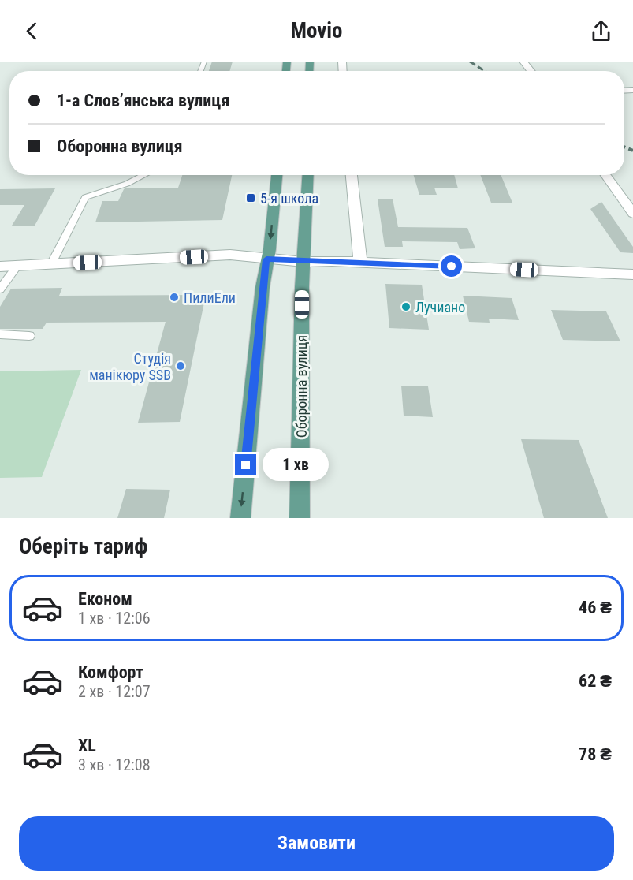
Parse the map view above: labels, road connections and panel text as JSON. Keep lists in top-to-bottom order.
{
  "streets": {
    "main road": ["Оборонна вулиця"]
  },
  "places": {
    "transit": ["5-я школа"],
    "other": ["ПилиЕли", "Лучиано", "Студія манікюру SSB"]
  },
  "page": {
    "header": "Movio",
    "banner": ["1-а Слов’янська вулиця", "Оборонна вулиця"],
    "bubble": "1 хв",
    "heading": "Оберіть тариф",
    "list": [
      {
        "name": "Економ",
        "note": "1 хв · 12:06",
        "value": "46 ₴"
      },
      {
        "name": "Комфорт",
        "note": "2 хв · 12:07",
        "value": "62 ₴"
      },
      {
        "name": "XL",
        "note": "3 хв · 12:08",
        "value": "78 ₴"
      }
    ],
    "buttons": "Замовити"
  }
}
